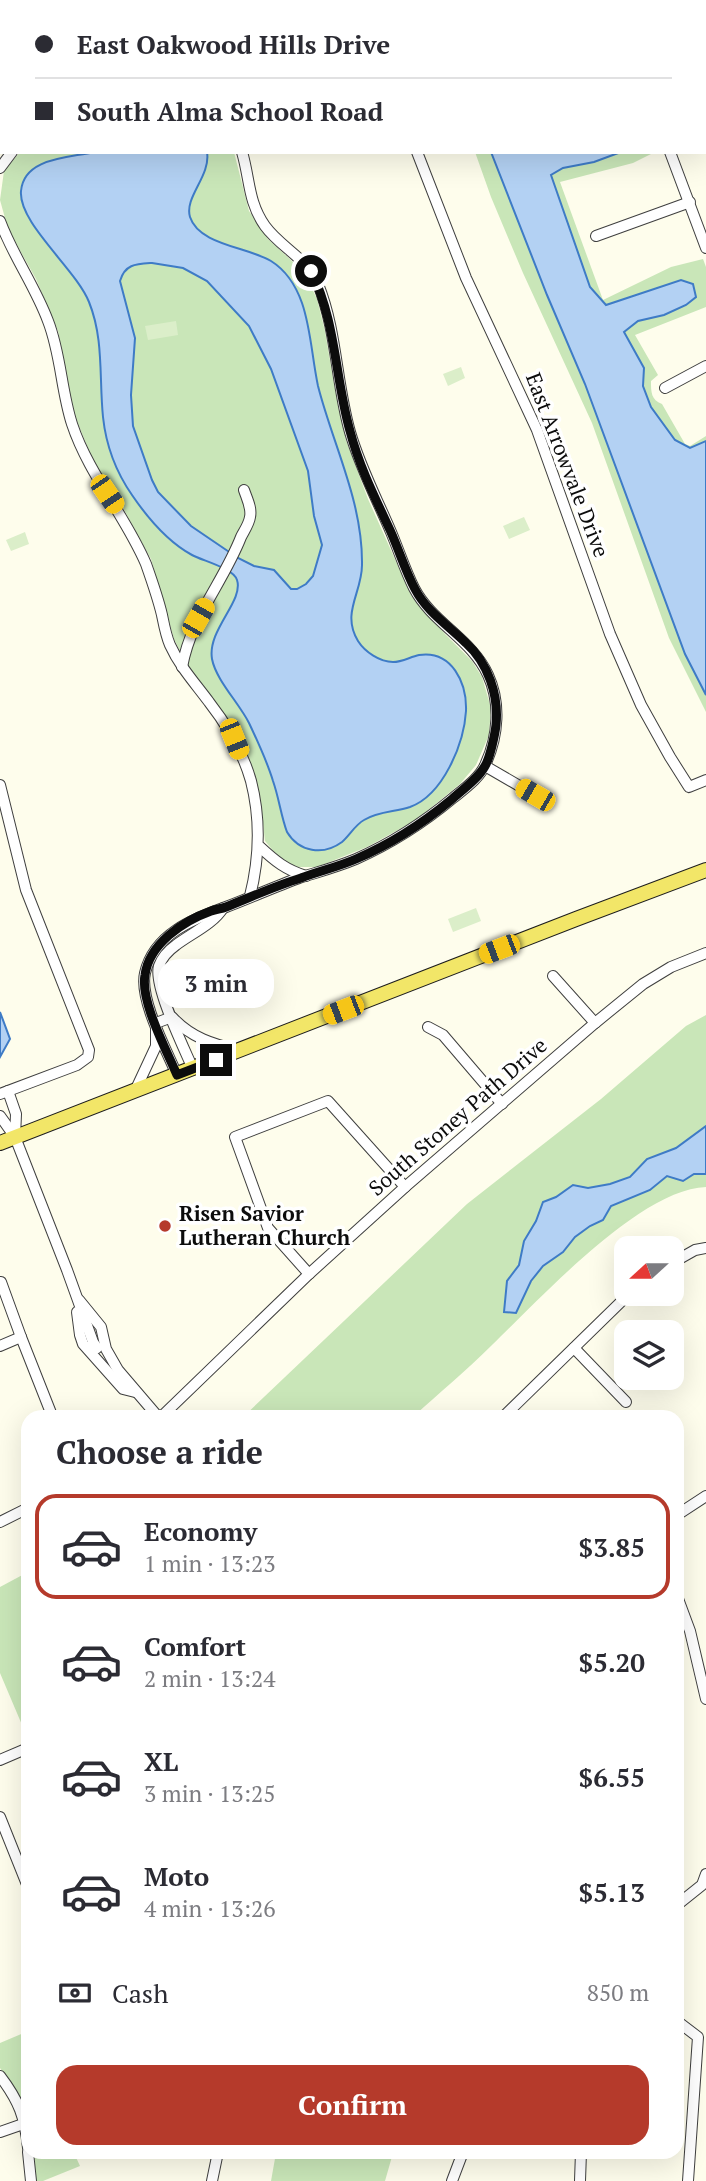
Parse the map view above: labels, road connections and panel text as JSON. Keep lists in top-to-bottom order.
{
  "streets": {
    "street": ["East Arrowvale Drive", "South Stoney Path Drive"]
  },
  "places": ["Risen Savior Lutheran Church"],
  "north": "left",
  "page": {
    "banner": ["East Oakwood Hills Drive", "South Alma School Road"],
    "bubble": "3 min",
    "heading": "Choose a ride",
    "list": [
      {
        "name": "Economy",
        "note": "1 min · 13:23",
        "value": "$3.85"
      },
      {
        "name": "Comfort",
        "note": "2 min · 13:24",
        "value": "$5.20"
      },
      {
        "name": "XL",
        "note": "3 min · 13:25",
        "value": "$6.55"
      },
      {
        "name": "Moto",
        "note": "4 min · 13:26",
        "value": "$5.13"
      }
    ],
    "pay": ["Cash", "850 m"],
    "buttons": "Confirm"
  }
}
